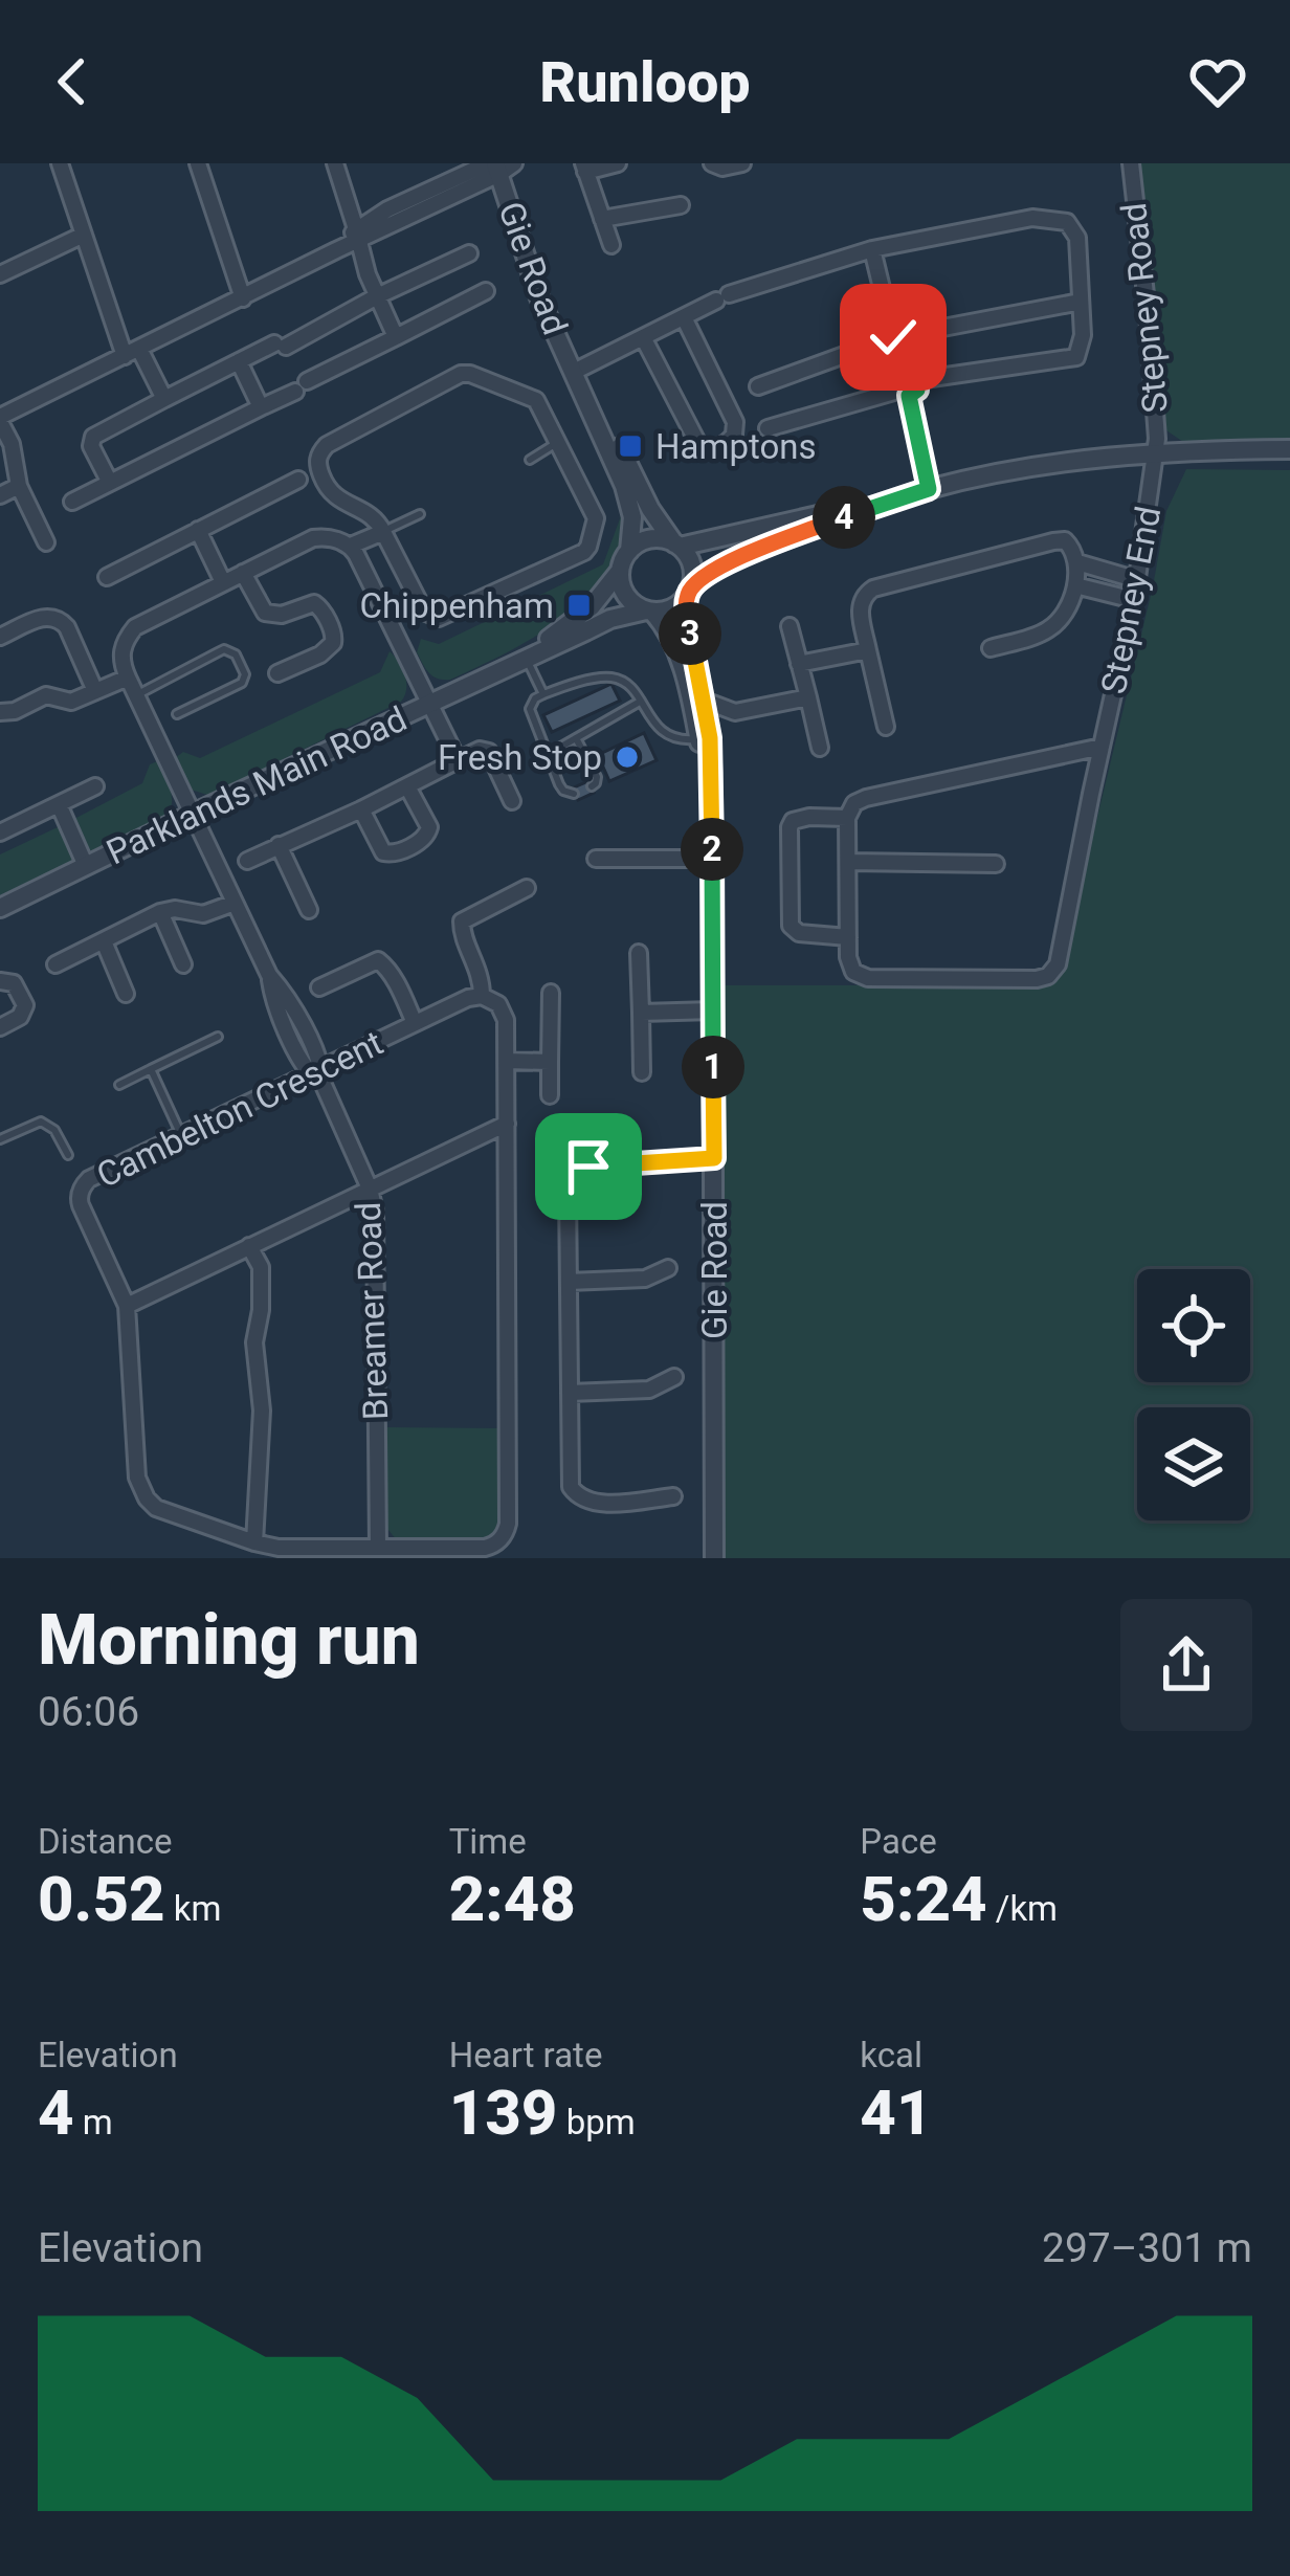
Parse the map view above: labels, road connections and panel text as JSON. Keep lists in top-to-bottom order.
{
  "streets": {
    "street": [
      "Gie Road",
      "Stepney Road",
      "Stepney End",
      "Parklands Main Road",
      "Cambelton Crescent",
      "Breamer Road"
    ]
  },
  "crossings": [
    ["Gie Road", "Parklands Main Road"],
    ["Stepney Road", "Stepney End"],
    ["Parklands Main Road", "Breamer Road"],
    ["Cambelton Crescent", "Breamer Road"]
  ],
  "places": {
    "transit": ["Hamptons", "Chippenham"],
    "other": ["Fresh Stop"]
  },
  "page": {
    "header": "Runloop",
    "pins": [
      "4",
      "3",
      "2",
      "1"
    ],
    "heading": ["Morning run", "06:06"],
    "stats": [
      ["Distance", "0.52 km"],
      ["Time", "2:48"],
      ["Pace", "5:24 /km"],
      ["Elevation", "4 m"],
      ["Heart rate", "139 bpm"],
      ["kcal", "41"]
    ],
    "chart": ["Elevation", "297–301 m"]
  }
}
